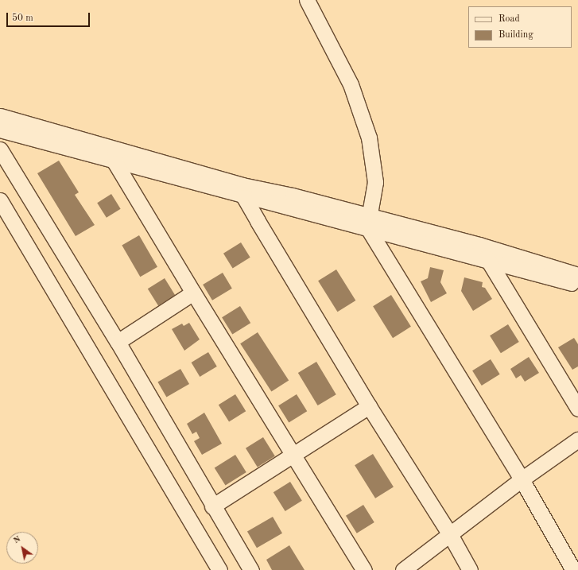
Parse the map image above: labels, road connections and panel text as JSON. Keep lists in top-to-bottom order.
{
  "legend": ["Road", "Building"],
  "scale_bar": "50 m",
  "north": "top left"
}
